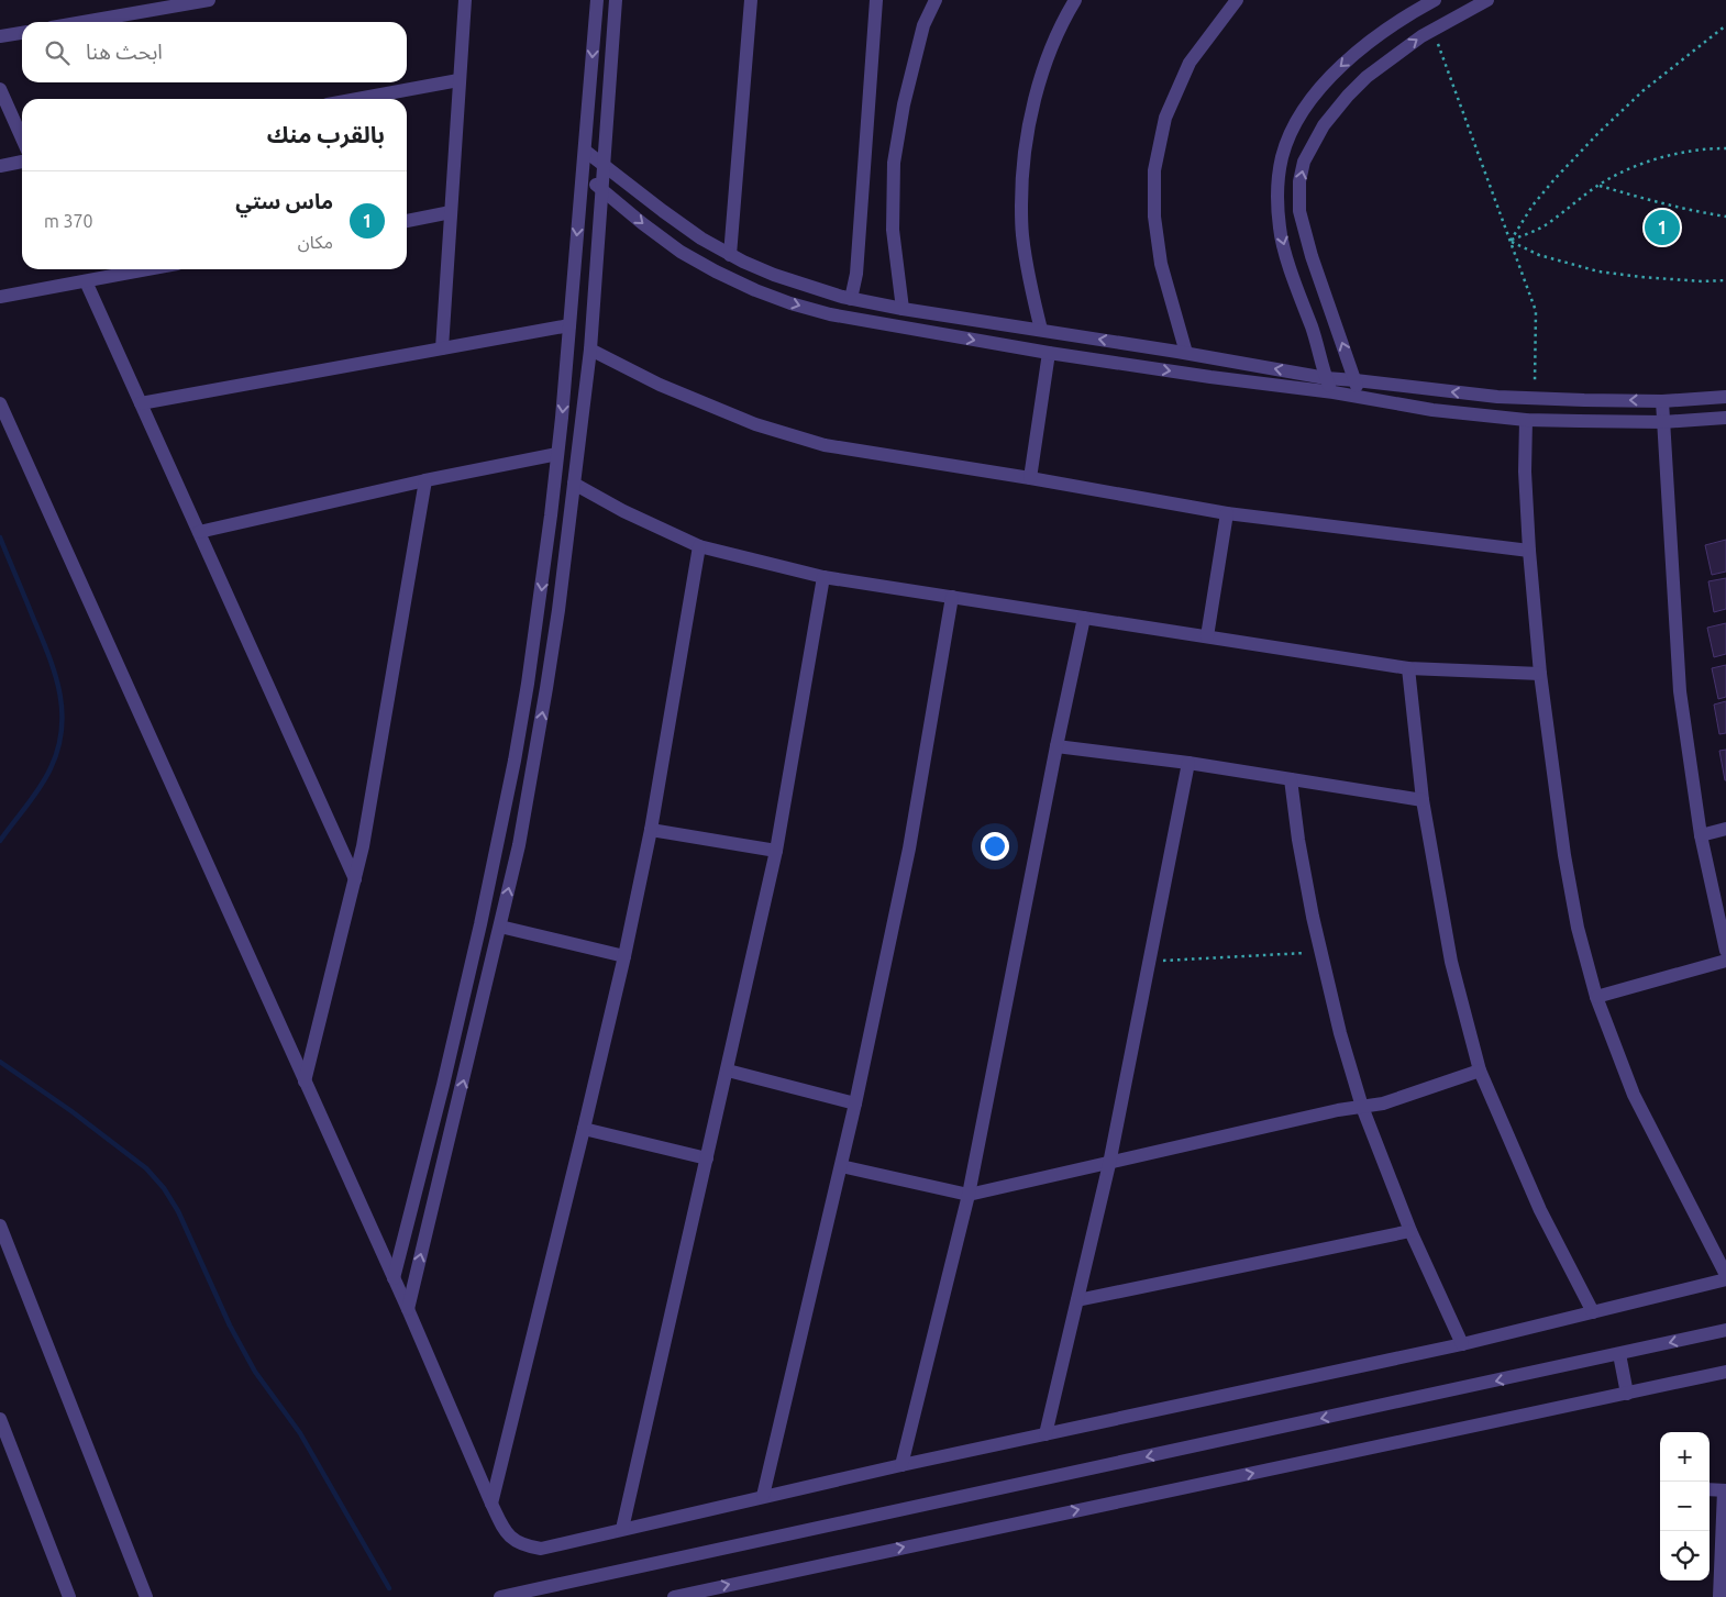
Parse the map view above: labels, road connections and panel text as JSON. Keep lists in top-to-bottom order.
{
  "page": {
    "search": "ابحث هنا",
    "heading": "بالقرب منك",
    "list": [
      {
        "mark": "1",
        "name": "ماس ستي",
        "note": "مكان",
        "value": "370 m"
      }
    ],
    "pins": "1",
    "map_buttons": ["+", "−"]
  }
}
